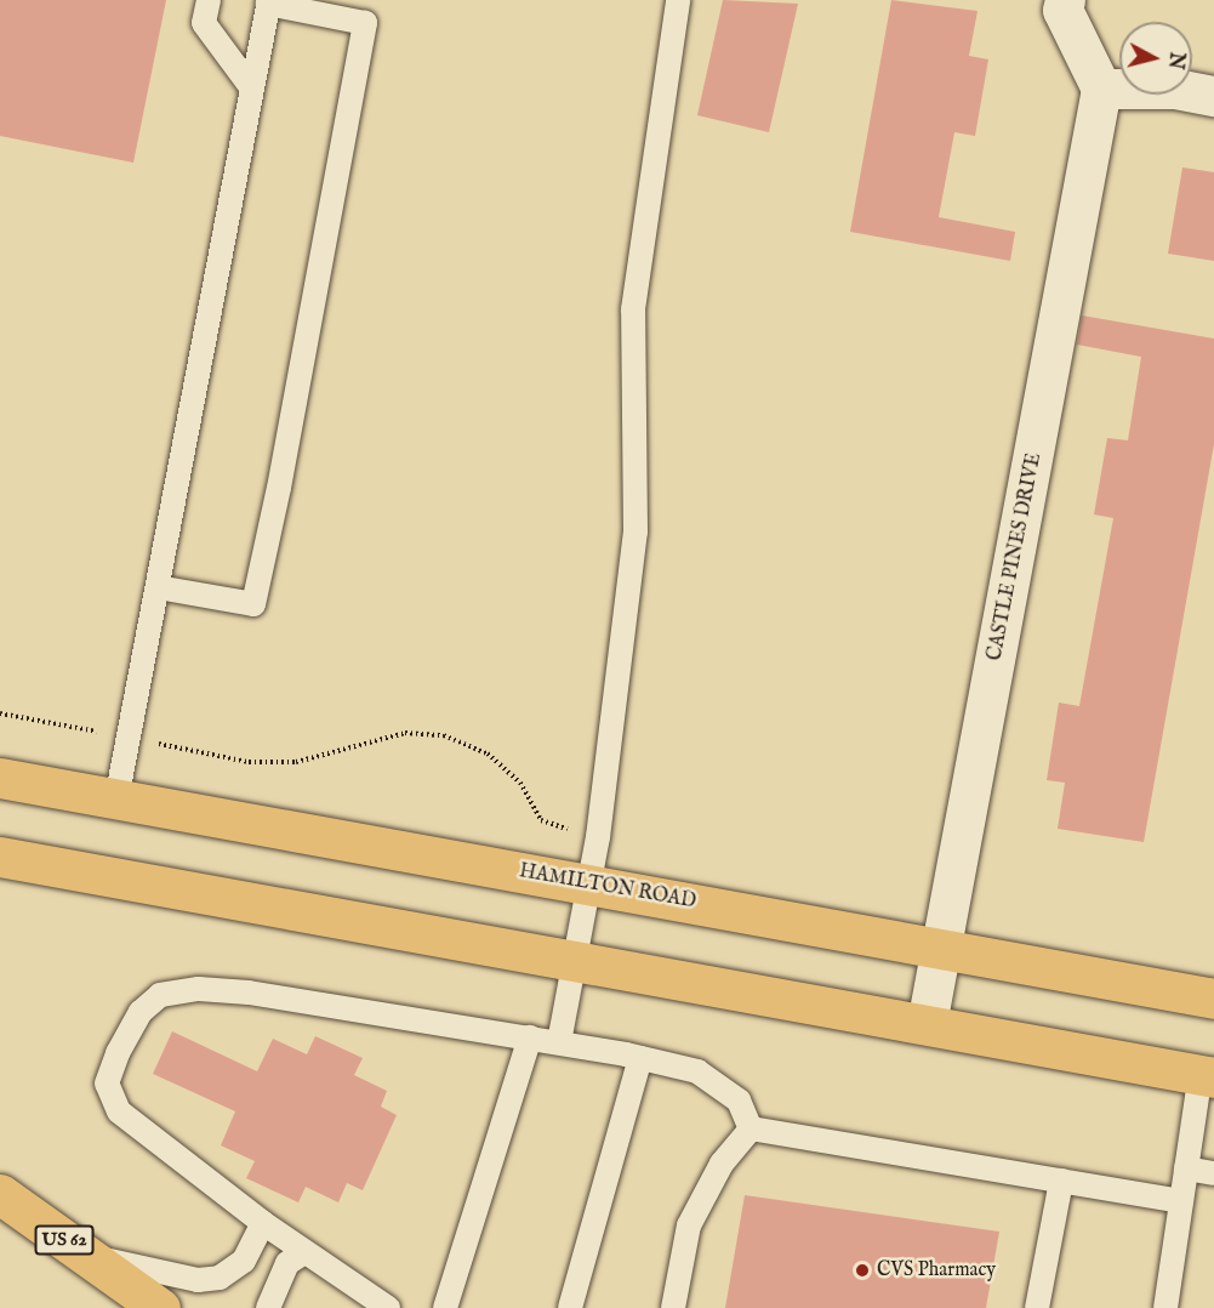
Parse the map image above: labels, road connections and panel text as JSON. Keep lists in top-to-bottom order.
{
  "streets": {
    "main road": ["HAMILTON ROAD", "US 62"],
    "street": ["CASTLE PINES DRIVE"]
  },
  "crossings": [
    ["CASTLE PINES DRIVE", "HAMILTON ROAD"]
  ],
  "places": ["CVS Pharmacy"],
  "north": "right"
}
